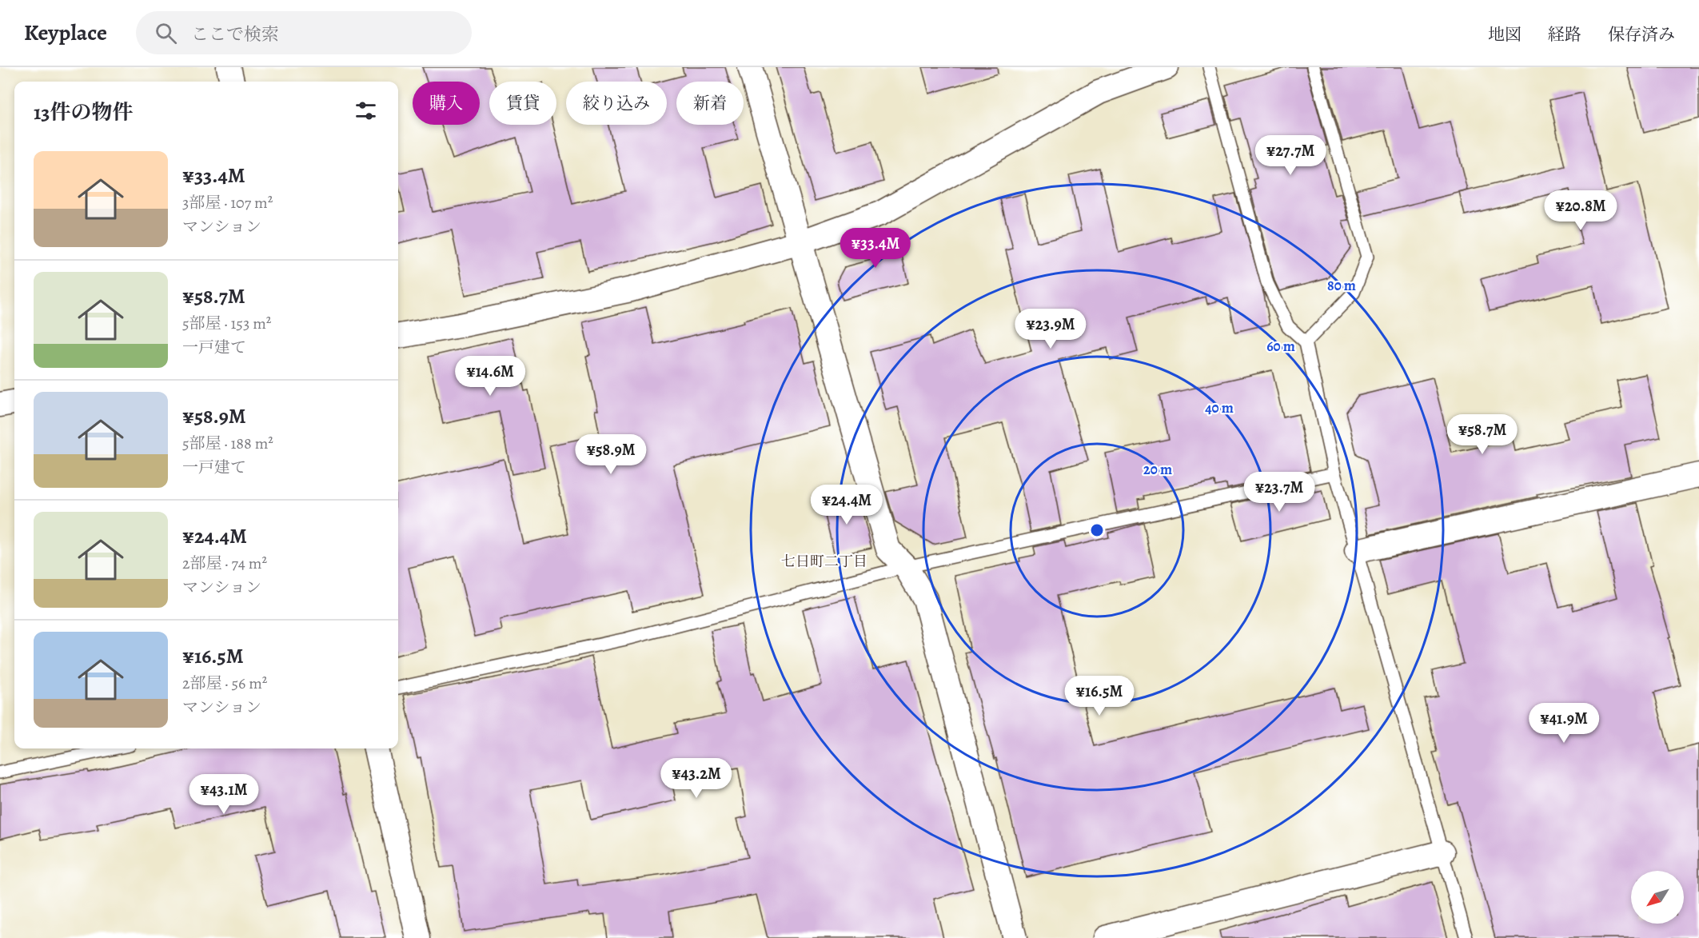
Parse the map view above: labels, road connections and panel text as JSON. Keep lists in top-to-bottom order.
{
  "districts": ["七日町二丁目"],
  "north": "bottom left",
  "page": {
    "header": "Keyplace",
    "search": "ここで検索",
    "nav": ["地図", "経路", "保存済み"],
    "chip": [
      "購入",
      "賃貸",
      "絞り込み",
      "新着"
    ],
    "heading": "13件の物件",
    "price": [
      "¥27.7M",
      "¥20.8M",
      "¥33.4M",
      "¥23.9M",
      "¥14.6M",
      "¥58.7M",
      "¥58.9M",
      "¥23.7M",
      "¥24.4M",
      "¥16.5M",
      "¥41.9M",
      "¥43.2M",
      "¥43.1M"
    ],
    "list": [
      {
        "name": "¥33.4M",
        "note": "3部屋 · 107 m² · マンション"
      },
      {
        "name": "¥58.7M",
        "note": "5部屋 · 153 m² · 一戸建て"
      },
      {
        "name": "¥58.9M",
        "note": "5部屋 · 188 m² · 一戸建て"
      },
      {
        "name": "¥24.4M",
        "note": "2部屋 · 74 m² · マンション"
      },
      {
        "name": "¥16.5M",
        "note": "2部屋 · 56 m² · マンション"
      }
    ]
  },
  "rings": [
    "80 m",
    "60 m",
    "40 m",
    "20 m"
  ]
}
